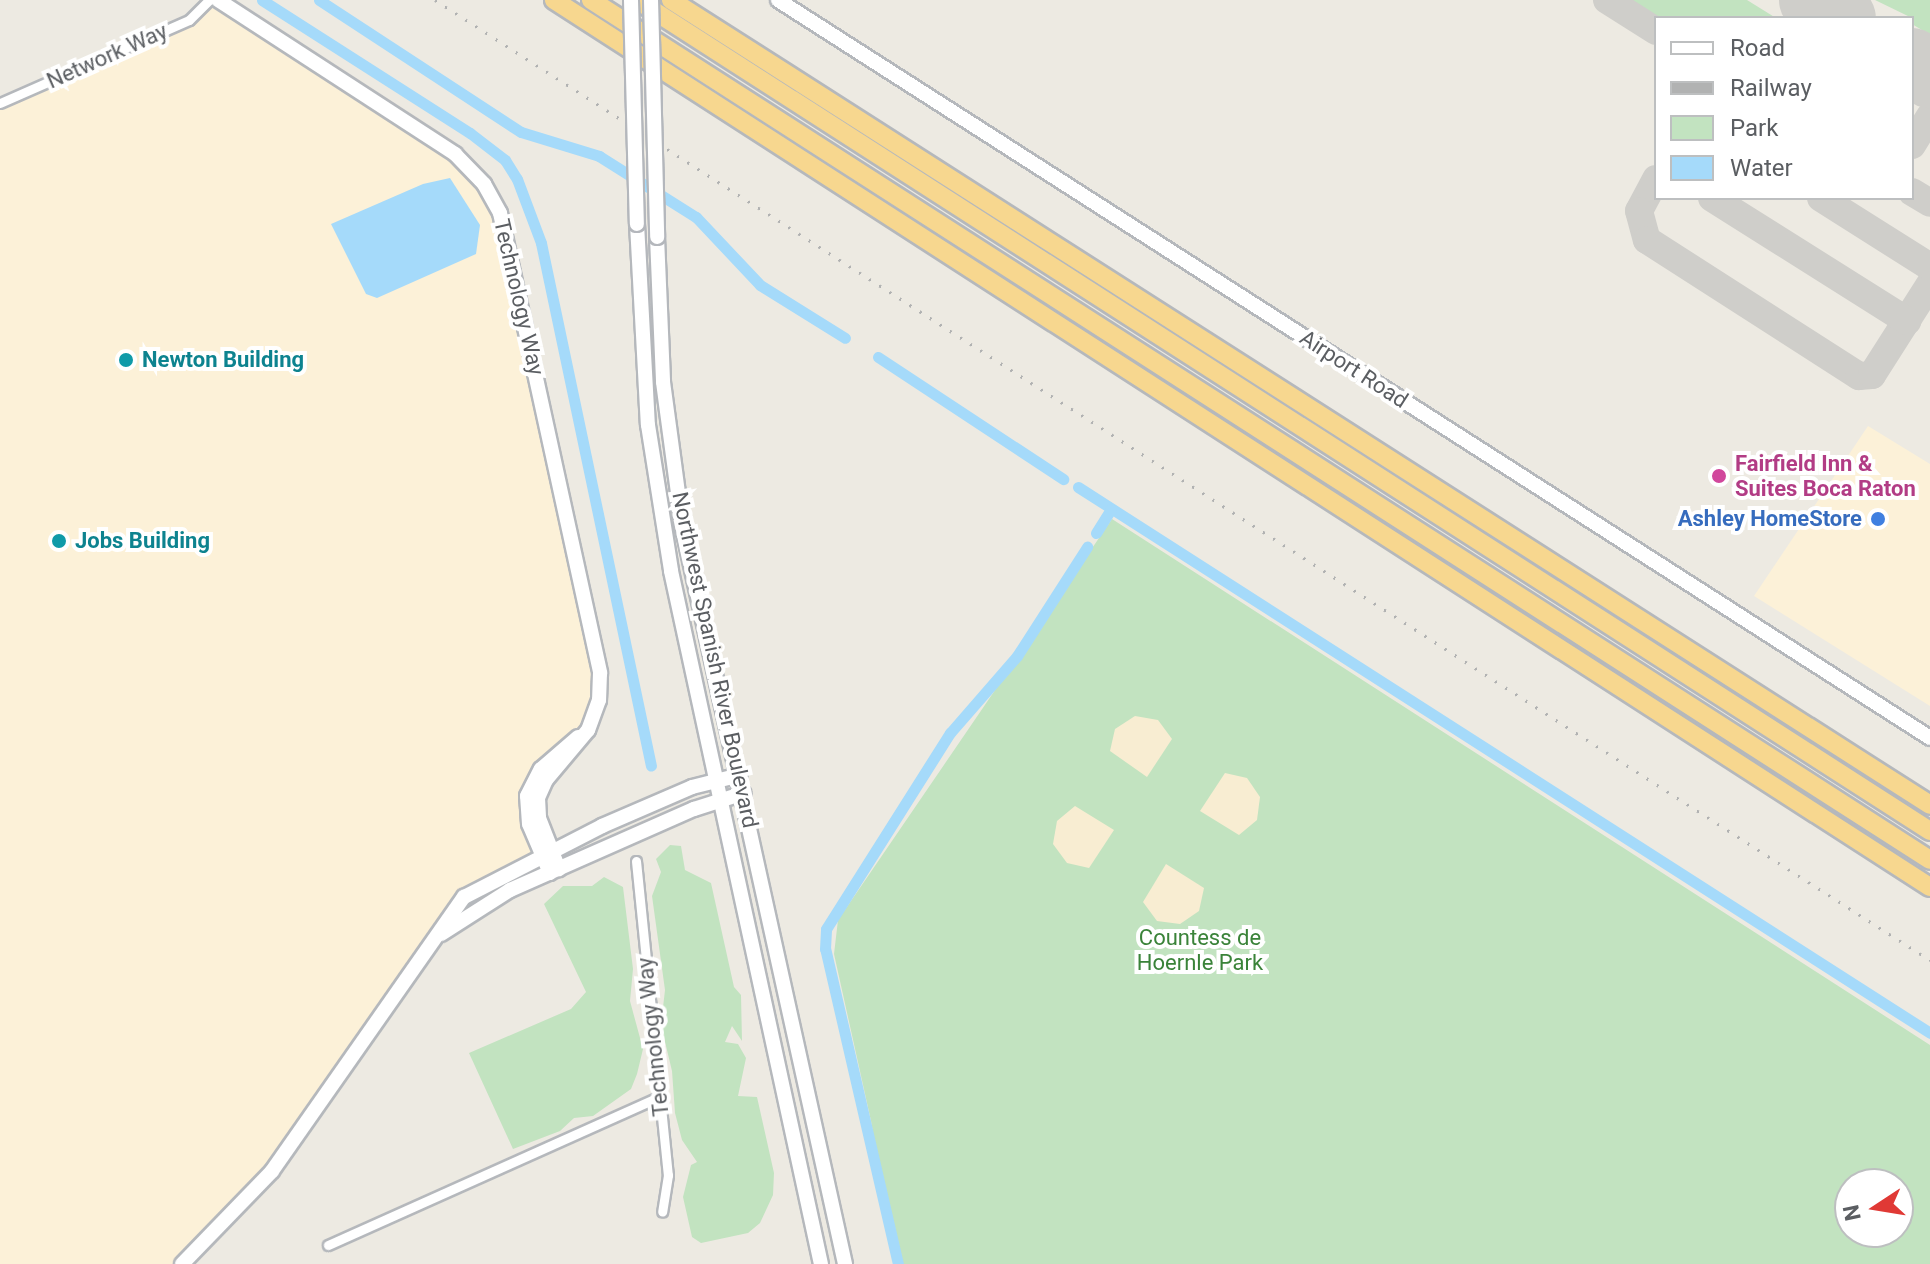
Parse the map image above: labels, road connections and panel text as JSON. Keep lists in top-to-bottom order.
{
  "streets": {
    "street": [
      "Network Way",
      "Technology Way",
      "Airport Road",
      "Northwest Spanish River Boulevard"
    ]
  },
  "parks": ["Countess de Hoernle Park"],
  "places": [
    "Newton Building",
    "Fairfield Inn & Suites Boca Raton",
    "Ashley HomeStore",
    "Jobs Building"
  ],
  "legend": [
    "Road",
    "Railway",
    "Park",
    "Water"
  ],
  "north": "left"
}
